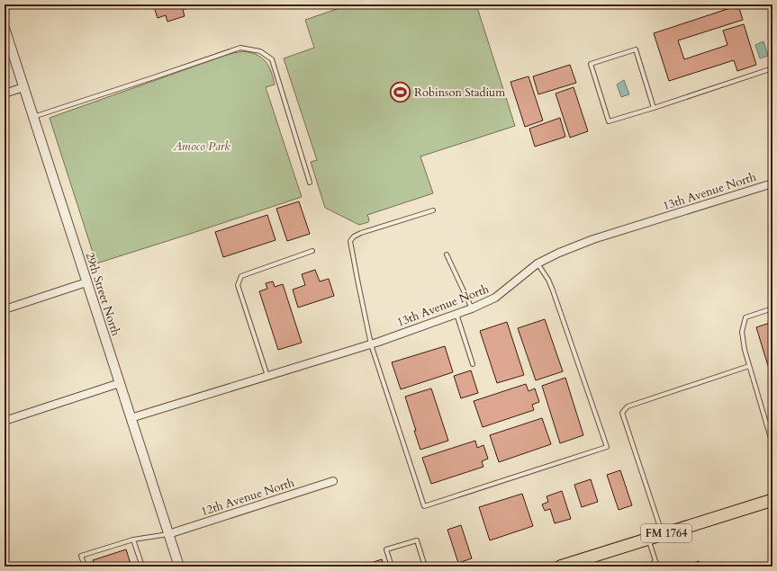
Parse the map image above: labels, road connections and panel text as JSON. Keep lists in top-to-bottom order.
{
  "streets": {
    "main road": ["FM 1764"],
    "street": ["13th Avenue North", "29th Street North", "12th Avenue North"]
  },
  "crossings": [
    ["13th Avenue North", "29th Street North"],
    ["29th Street North", "12th Avenue North"]
  ],
  "parks": ["Amoco Park"],
  "places": {
    "sports": ["Robinson Stadium"]
  }
}
